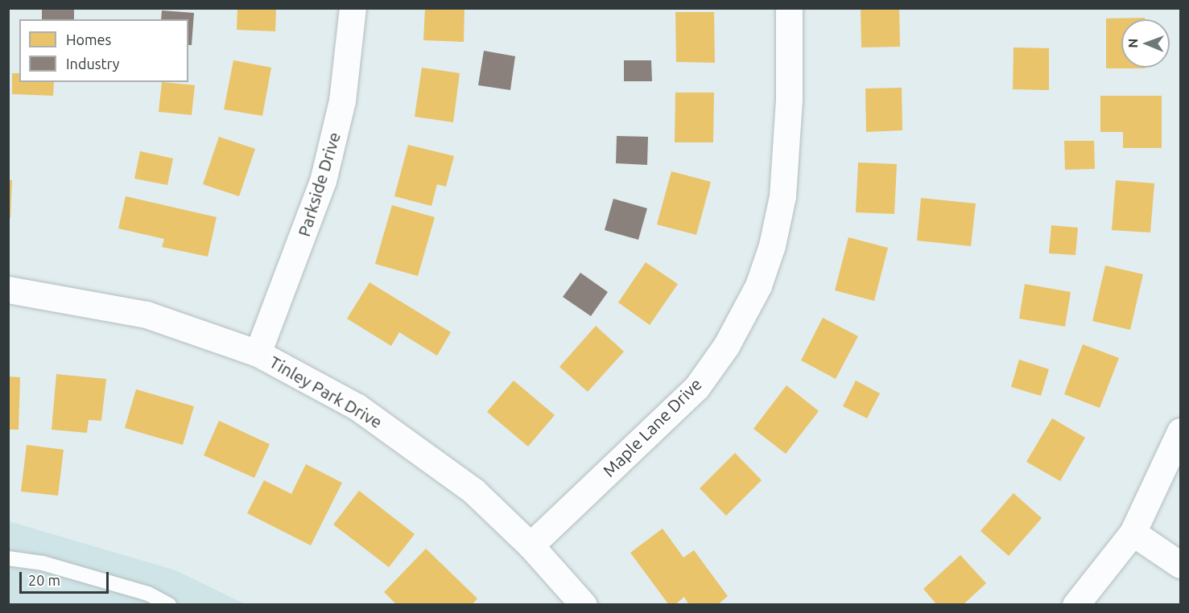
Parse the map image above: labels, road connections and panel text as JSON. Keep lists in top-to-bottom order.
{
  "streets": {
    "street": ["Parkside Drive", "Tinley Park Drive", "Maple Lane Drive"]
  },
  "crossings": [
    ["Parkside Drive", "Tinley Park Drive"],
    ["Tinley Park Drive", "Maple Lane Drive"]
  ],
  "legend": ["Homes", "Industry"],
  "scale_bar": "20 m",
  "north": "left"
}
